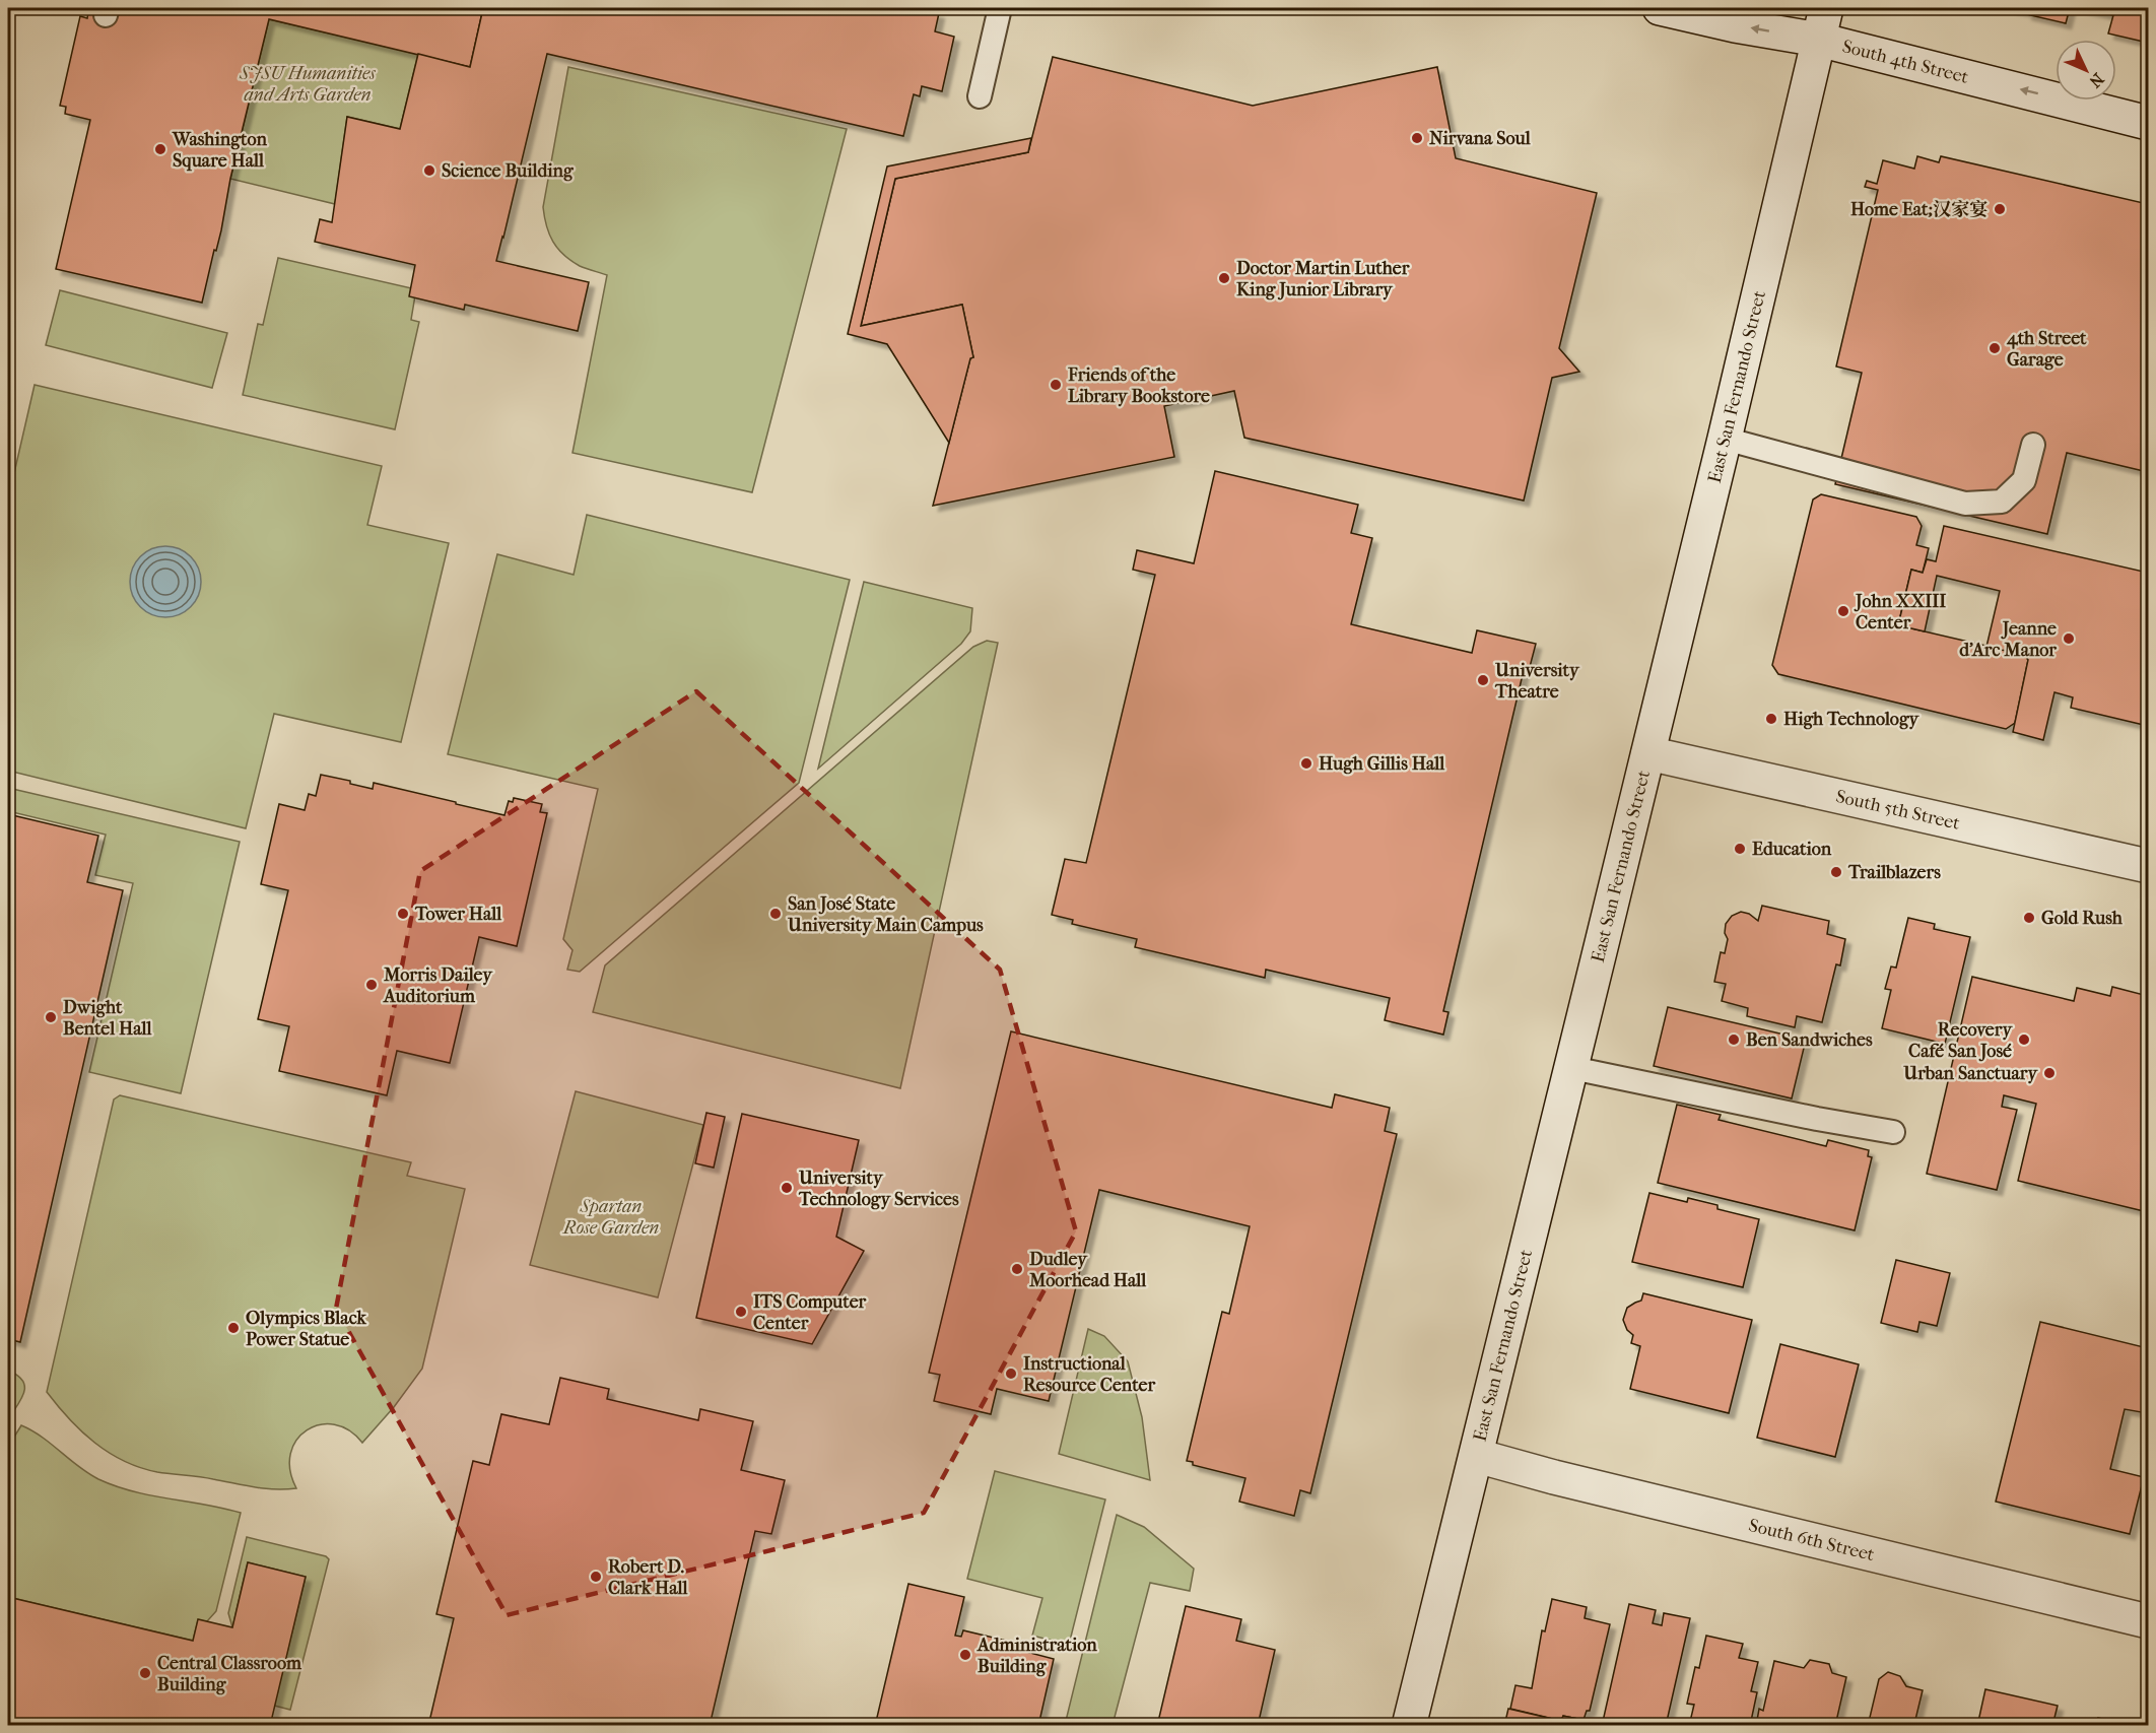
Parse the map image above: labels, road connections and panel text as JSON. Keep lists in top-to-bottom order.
{
  "streets": {
    "main road": [
      "South 4th Street",
      "East San Fernando Street",
      "South 5th Street",
      "South 6th Street"
    ]
  },
  "crossings": [
    ["South 4th Street", "East San Fernando Street"],
    ["East San Fernando Street", "South 5th Street"],
    ["East San Fernando Street", "South 6th Street"]
  ],
  "one_way": ["South 4th Street"],
  "parks": ["SJSU Humanities and Arts Garden", "Spartan Rose Garden"],
  "places": [
    "Nirvana Soul",
    "Washington Square Hall",
    "Science Building",
    "Home Eat;汉家宴",
    "Doctor Martin Luther King Junior Library",
    "4th Street Garage",
    "Friends of the Library Bookstore",
    "John XXIII Center",
    "Jeanne d’Arc Manor",
    "University Theatre",
    "High Technology",
    "Hugh Gillis Hall",
    "Education",
    "Trailblazers",
    "Tower Hall",
    "San José State University Main Campus",
    "Gold Rush",
    "Morris Dailey Auditorium",
    "Dwight Bentel Hall",
    "Ben Sandwiches",
    "Recovery Café San José",
    "Urban Sanctuary",
    "University Technology Services",
    "Dudley Moorhead Hall",
    "ITS Computer Center",
    "Olympics Black Power Statue",
    "Instructional Resource Center",
    "Robert D. Clark Hall",
    "Administration Building",
    "Central Classroom Building"
  ],
  "north": "bottom right"
}
